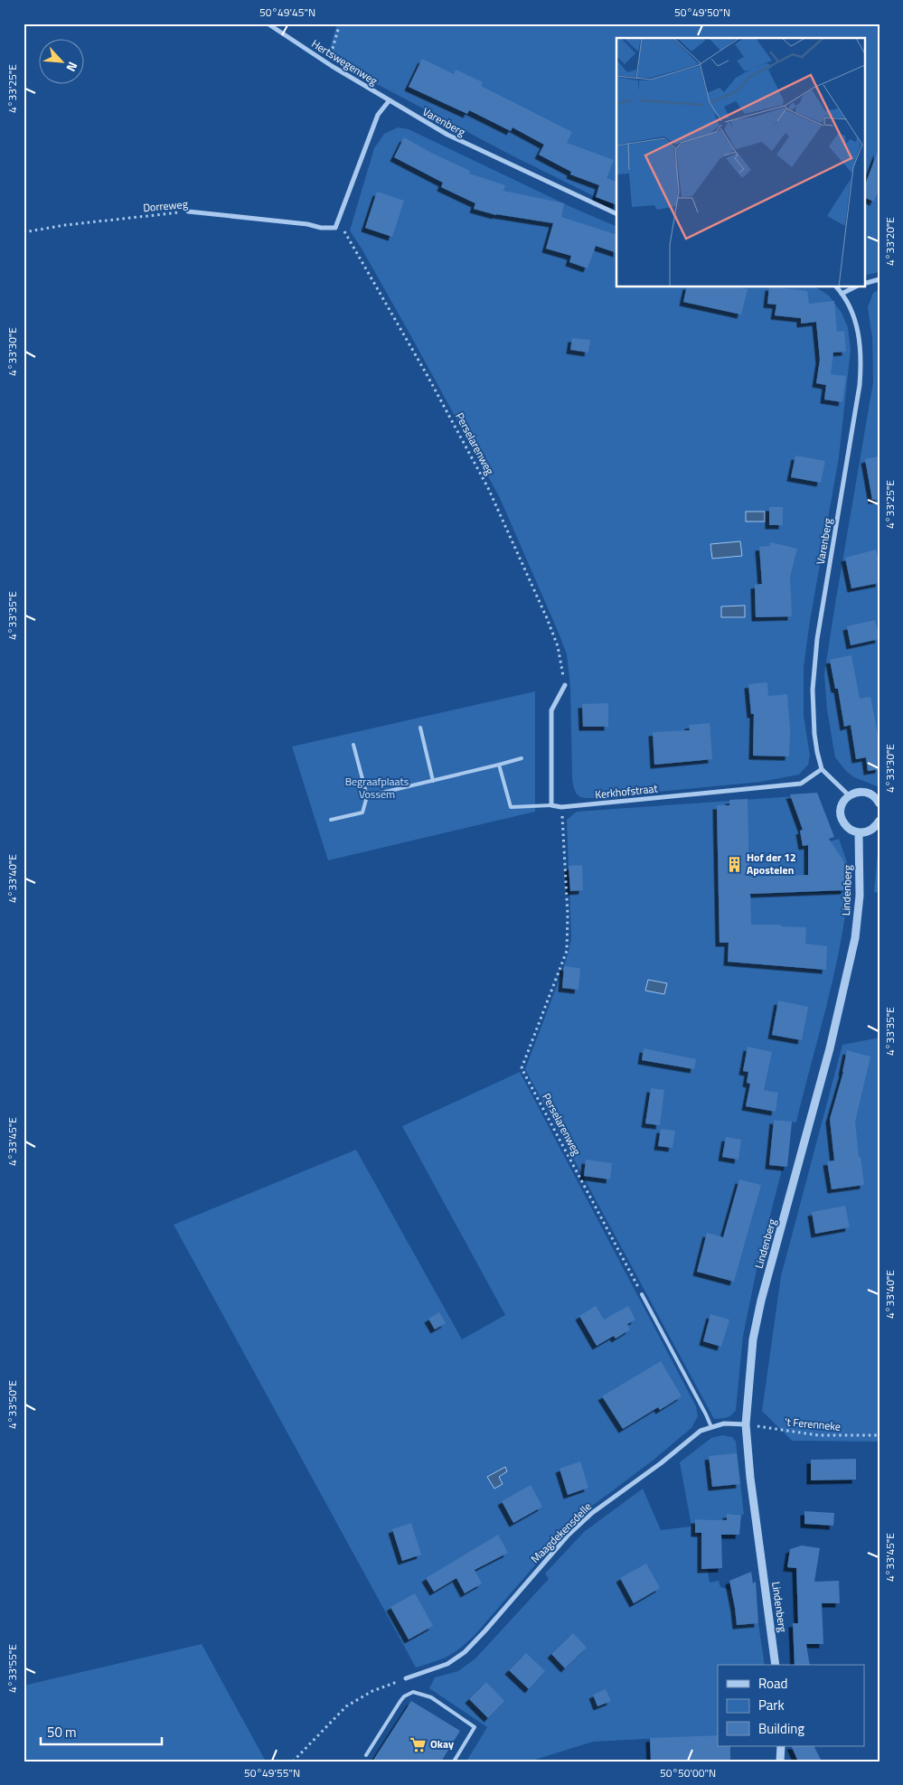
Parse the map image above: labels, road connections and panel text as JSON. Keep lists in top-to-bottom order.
{
  "streets": {
    "street": [
      "Hertswegenweg",
      "Varenberg",
      "Dorreweg",
      "Kerkhofstraat",
      "Lindenberg",
      "Maagdekensdelle"
    ],
    "path": ["Perselarenweg", "'t Ferenneke"]
  },
  "crossings": [
    ["Hertswegenweg", "Varenberg"],
    ["Varenberg", "Kerkhofstraat"],
    ["Dorreweg", "Perselarenweg"],
    ["Perselarenweg", "Kerkhofstraat"],
    ["Lindenberg", "'t Ferenneke"],
    ["Lindenberg", "Maagdekensdelle"],
    ["'t Ferenneke", "Maagdekensdelle"]
  ],
  "parks": ["Begraafplaats Vossem"],
  "places": {
    "building": ["Hof der 12 Apostelen"],
    "supermarket": ["Okay"]
  },
  "legend": ["Road", "Park", "Building"],
  "scale_bar": "50 m",
  "north": "bottom right",
  "coordinates": [
    "50°49'45\"N",
    "50°49'50\"N",
    "4°33'25\"E",
    "4°33'20\"E",
    "4°33'30\"E",
    "4°33'35\"E",
    "4°33'40\"E",
    "4°33'45\"E",
    "4°33'50\"E",
    "4°33'55\"E",
    "50°49'55\"N",
    "50°50'00\"N"
  ]
}
